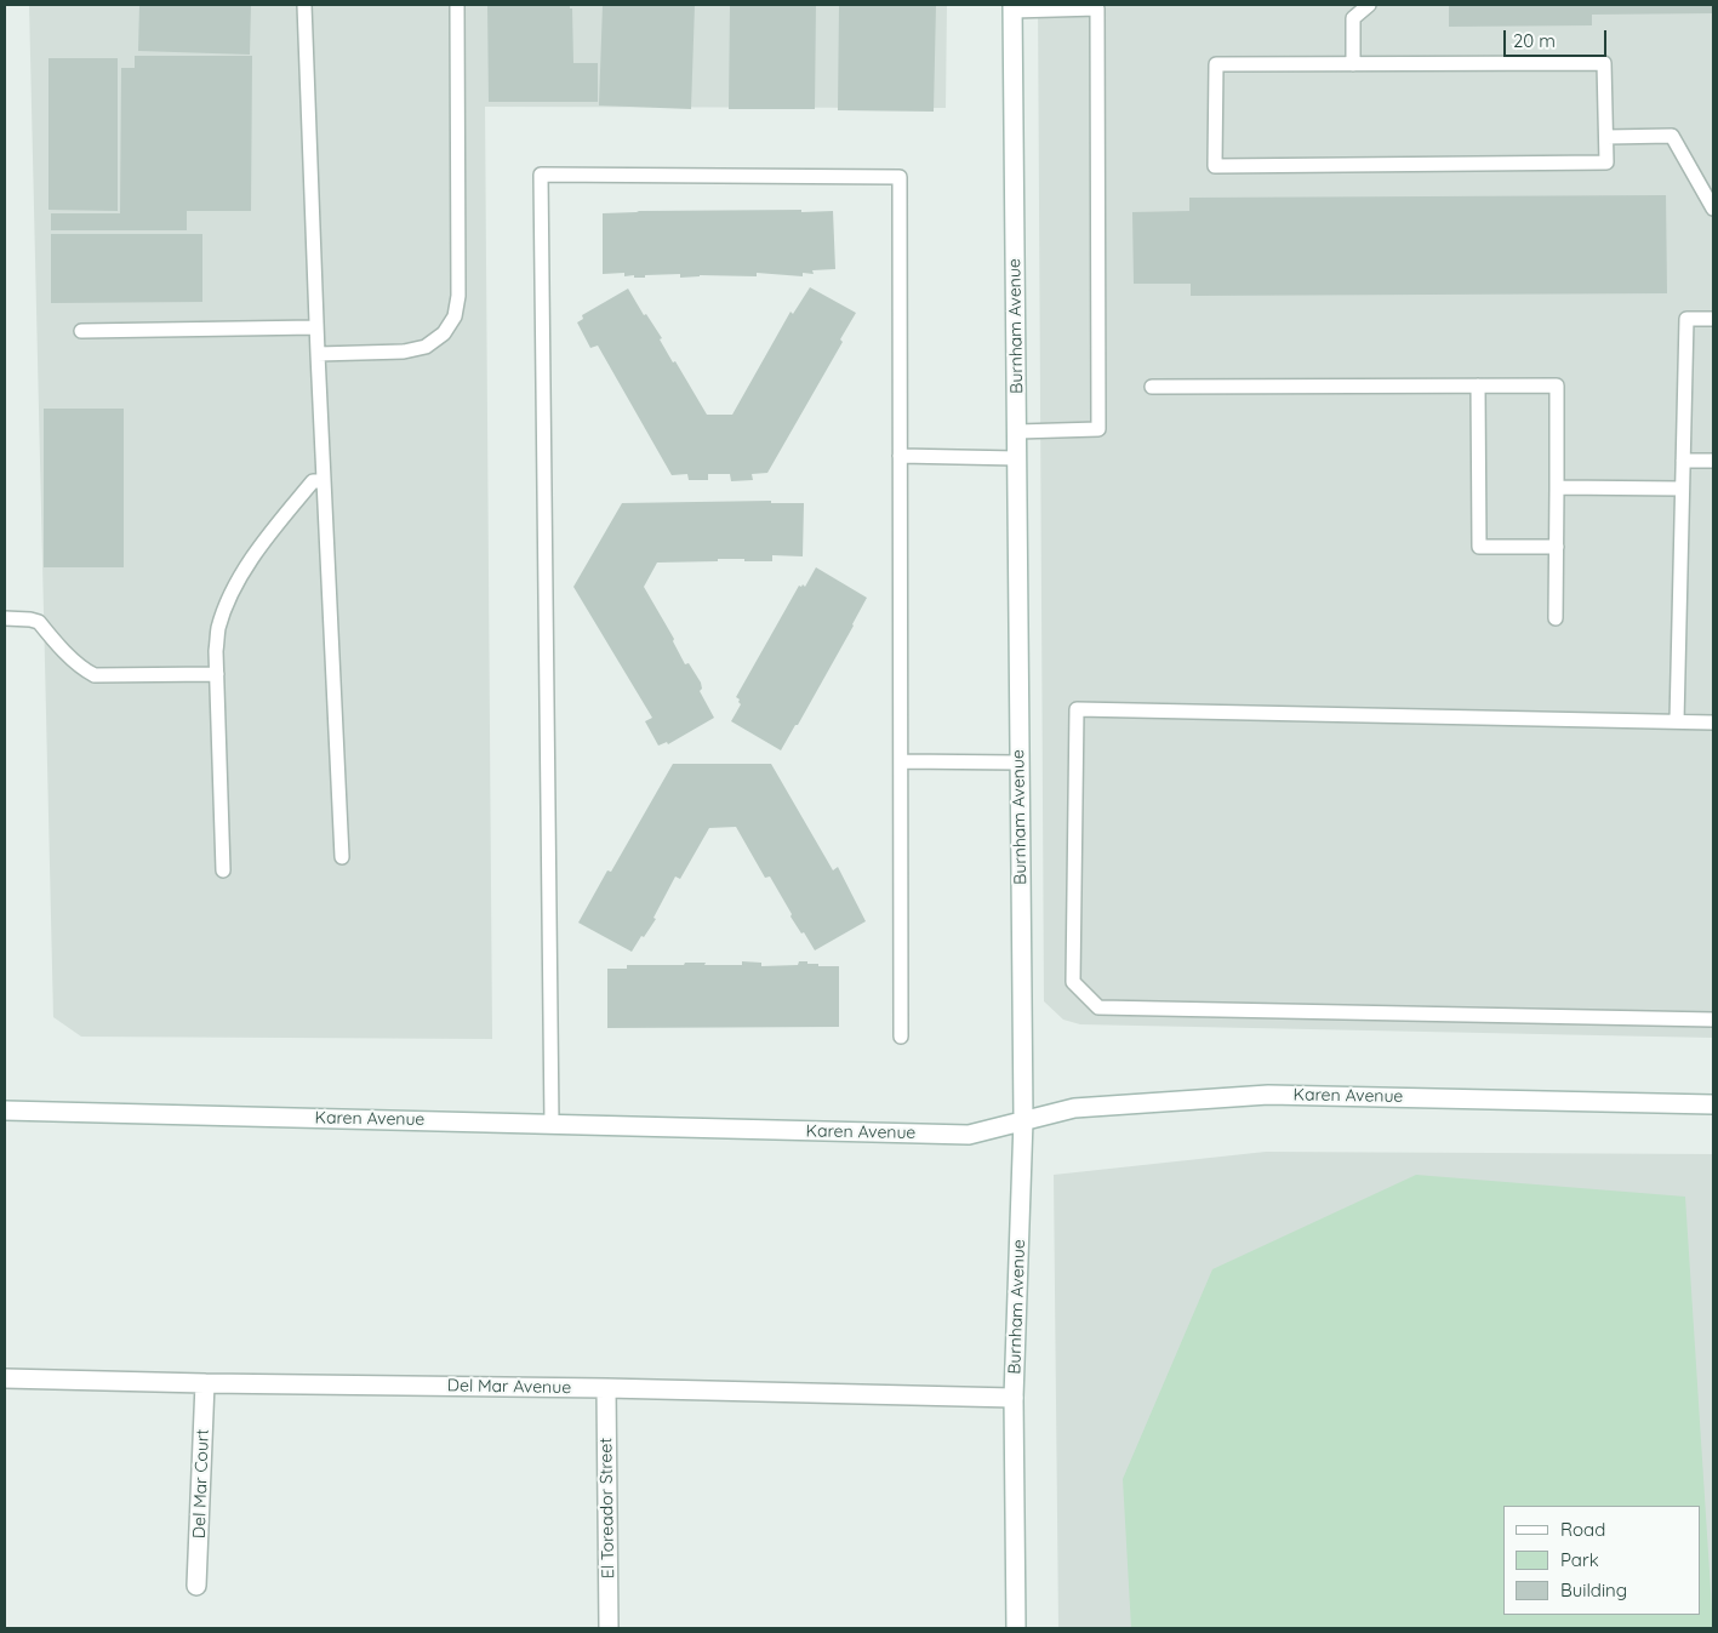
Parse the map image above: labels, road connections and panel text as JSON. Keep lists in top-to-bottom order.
{
  "streets": {
    "street": [
      "Burnham Avenue",
      "Karen Avenue",
      "Del Mar Avenue",
      "Del Mar Court",
      "El Toreador Street"
    ]
  },
  "crossings": [
    ["Burnham Avenue", "Karen Avenue"],
    ["Burnham Avenue", "Del Mar Avenue"],
    ["Del Mar Avenue", "Del Mar Court"],
    ["Del Mar Avenue", "El Toreador Street"]
  ],
  "legend": ["Road", "Park", "Building"],
  "scale_bar": "20 m"
}
